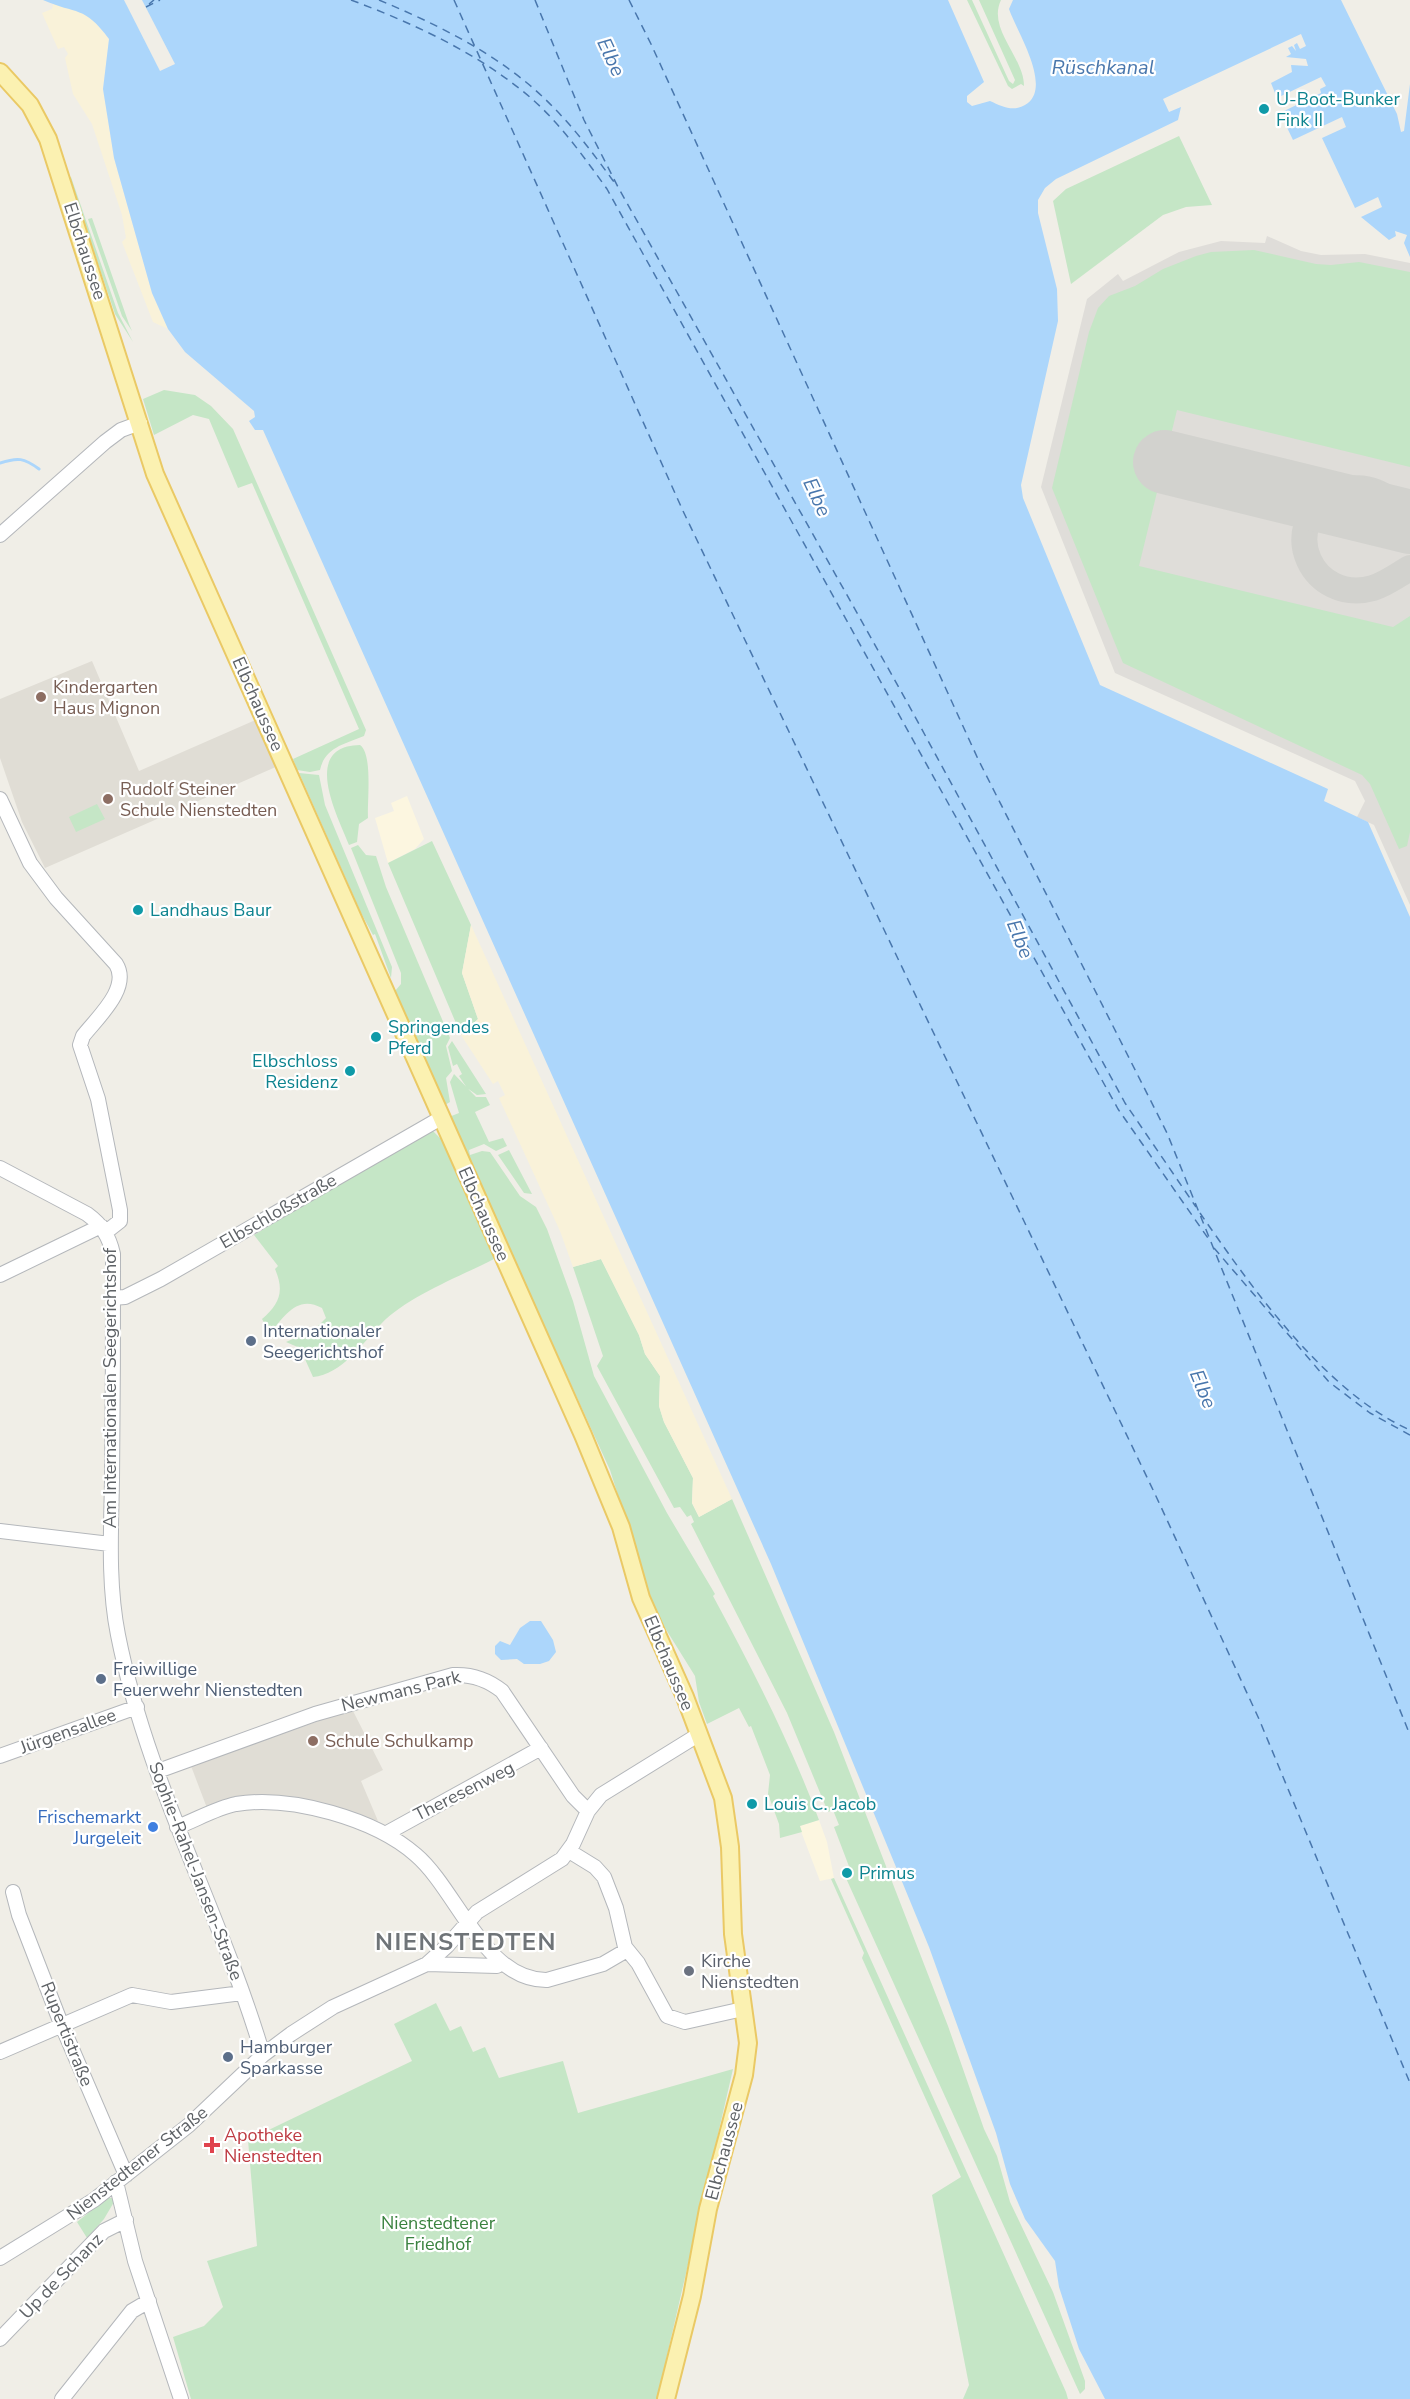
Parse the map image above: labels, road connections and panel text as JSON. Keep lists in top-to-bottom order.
{
  "streets": {
    "main road": ["Elbchaussee"],
    "street": [
      "Elbschloßstraße",
      "Am Internationalen Seegerichtshof",
      "Newmans Park",
      "Jürgensallee",
      "Theresenweg",
      "Sophie-Rahel-Jansen-Straße",
      "Rupertistraße",
      "Nienstedtener Straße",
      "Up de Schanz"
    ]
  },
  "crossings": [
    ["Elbchaussee", "Elbschloßstraße"],
    ["Elbschloßstraße", "Am Internationalen Seegerichtshof"],
    ["Am Internationalen Seegerichtshof", "Sophie-Rahel-Jansen-Straße"],
    ["Newmans Park", "Theresenweg"],
    ["Newmans Park", "Sophie-Rahel-Jansen-Straße"],
    ["Jürgensallee", "Sophie-Rahel-Jansen-Straße"],
    ["Sophie-Rahel-Jansen-Straße", "Nienstedtener Straße"],
    ["Rupertistraße", "Nienstedtener Straße"],
    ["Rupertistraße", "Up de Schanz"]
  ],
  "districts": ["NIENSTEDTEN"],
  "water": ["Elbe", "Rüschkanal"],
  "parks": ["Nienstedtener Friedhof"],
  "places": {
    "other": [
      "U-Boot-Bunker Fink II",
      "Kindergarten Haus Mignon",
      "Rudolf Steiner Schule Nienstedten",
      "Landhaus Baur",
      "Springendes Pferd",
      "Elbschloss Residenz",
      "Internationaler Seegerichtshof",
      "Freiwillige Feuerwehr Nienstedten",
      "Schule Schulkamp",
      "Louis C. Jacob",
      "Frischemarkt Jurgeleit",
      "Primus",
      "Kirche Nienstedten",
      "Hamburger Sparkasse"
    ],
    "health": ["Apotheke Nienstedten"]
  }
}
